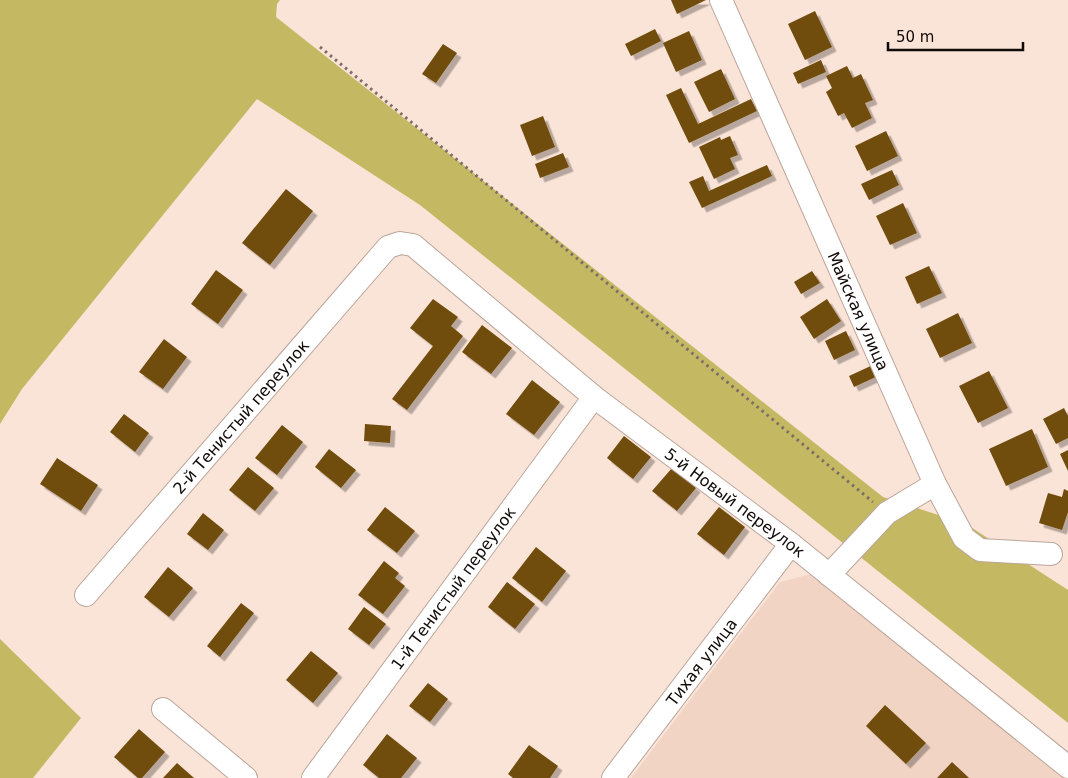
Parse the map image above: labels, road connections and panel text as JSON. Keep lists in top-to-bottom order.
{
  "streets": {
    "street": [
      "Майская улица",
      "2-й Тенистый переулок",
      "5-й Новый переулок",
      "1-й Тенистый переулок",
      "Тихая улица"
    ]
  },
  "crossings": [
    ["2-й Тенистый переулок", "5-й Новый переулок"],
    ["5-й Новый переулок", "1-й Тенистый переулок"],
    ["5-й Новый переулок", "Тихая улица"]
  ],
  "scale_bar": "50 m"
}
